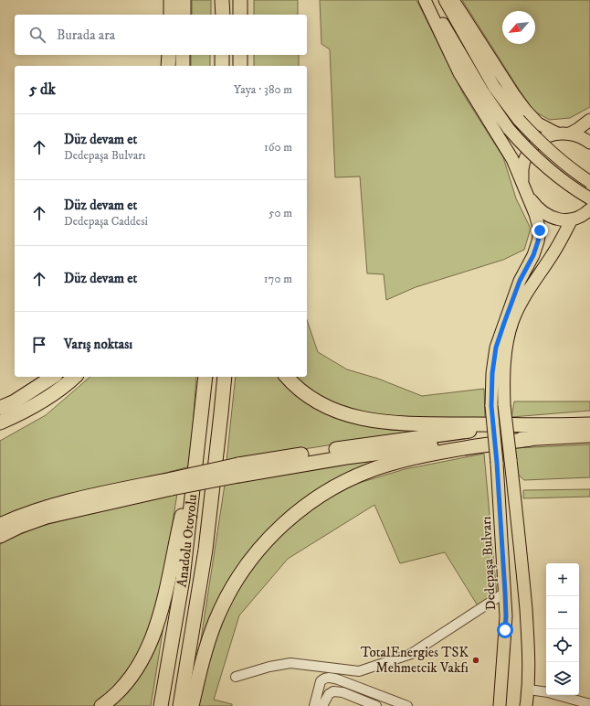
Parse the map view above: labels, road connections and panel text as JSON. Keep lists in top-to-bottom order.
{
  "streets": {
    "highway": ["Anadolu Otoyolu"],
    "main road": ["Dedepaşa Bulvarı"]
  },
  "places": ["TotalEnergies TSK Mehmetcik Vakfı"],
  "north": "bottom left",
  "page": {
    "search": "Burada ara",
    "heading": ["5 dk", "Yaya · 380 m"],
    "list": [
      ["Düz devam et", "Dedepaşa Bulvarı", "160 m"],
      ["Düz devam et", "Dedepaşa Caddesi", "50 m"],
      ["Düz devam et", "170 m"],
      "Varış noktası"
    ],
    "map_buttons": ["+", "−"]
  }
}
